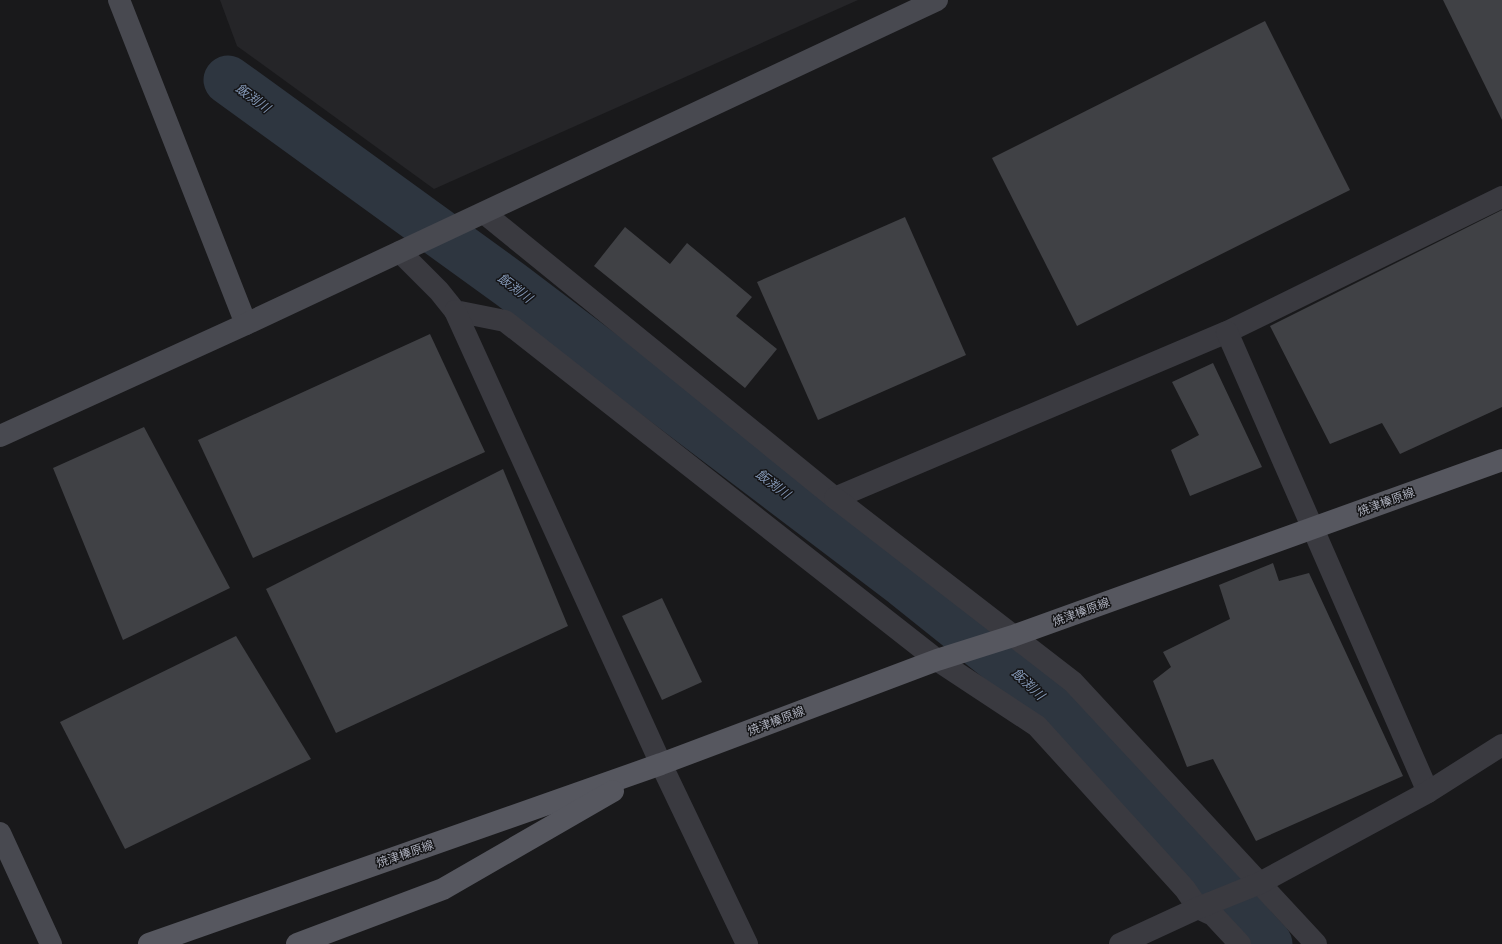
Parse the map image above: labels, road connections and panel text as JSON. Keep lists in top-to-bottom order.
{
  "streets": {
    "main road": ["焼津榛原線"]
  },
  "water": ["飯渕川"]
}
